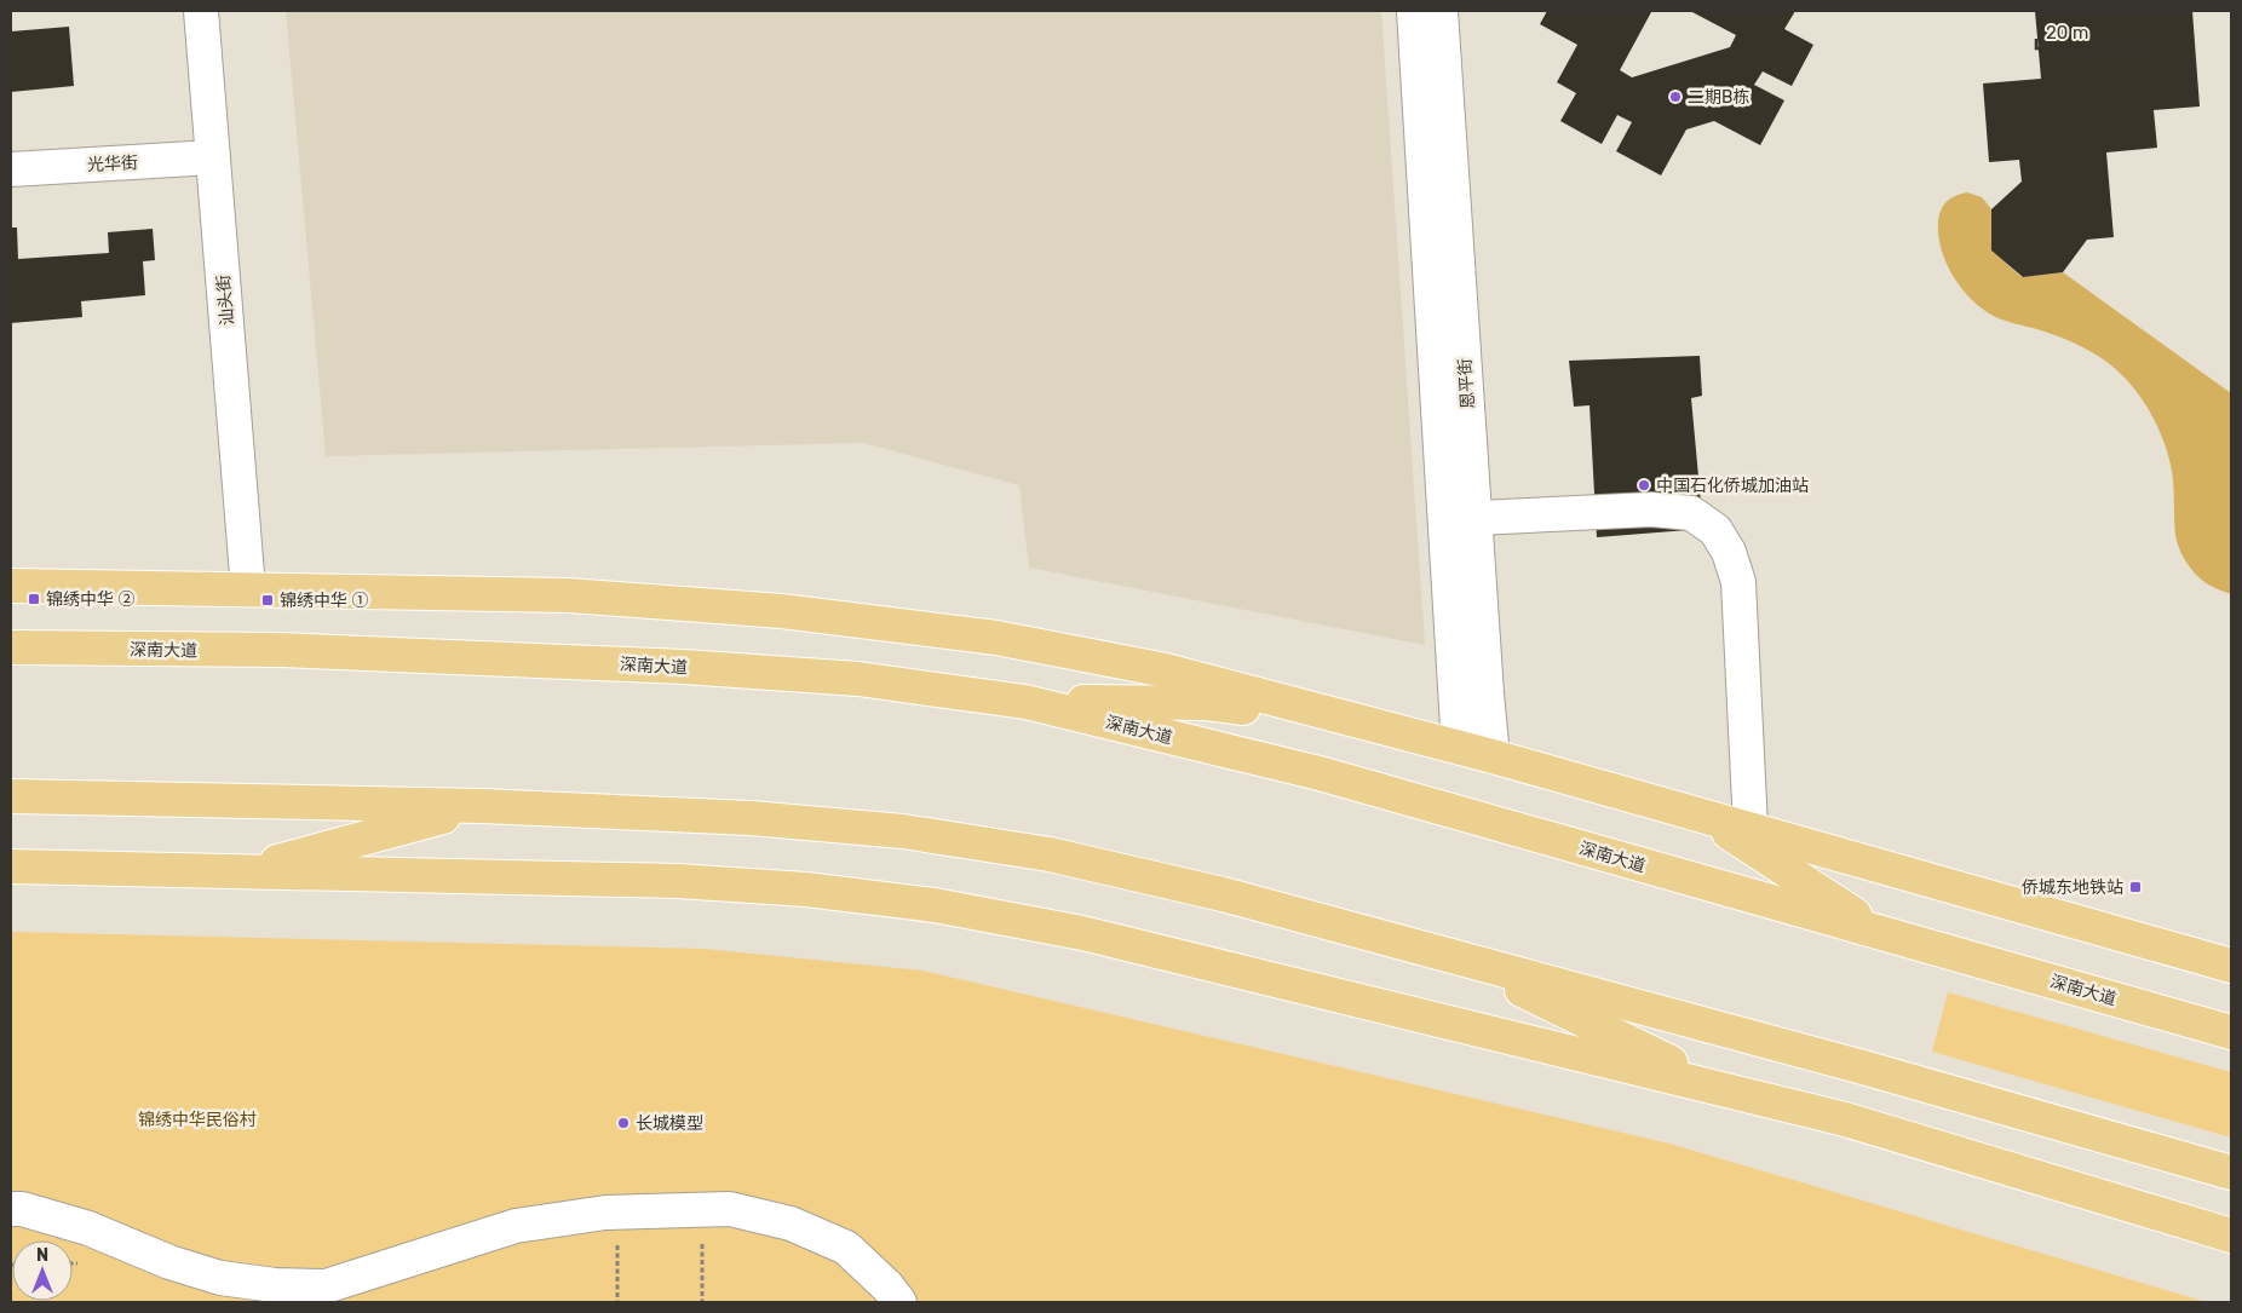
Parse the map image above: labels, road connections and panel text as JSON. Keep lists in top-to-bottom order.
{
  "streets": {
    "main road": ["深南大道"],
    "street": ["光华街", "汕头街", "恩平街"]
  },
  "crossings": [
    ["光华街", "汕头街"]
  ],
  "parks": ["锦绣中华民俗村"],
  "places": {
    "other": ["二期B栋", "中国石化侨城加油站", "长城模型"],
    "transit": ["锦绣中华 ②", "锦绣中华 ①", "侨城东地铁站"]
  },
  "scale_bar": "20 m",
  "north": "top"
}
